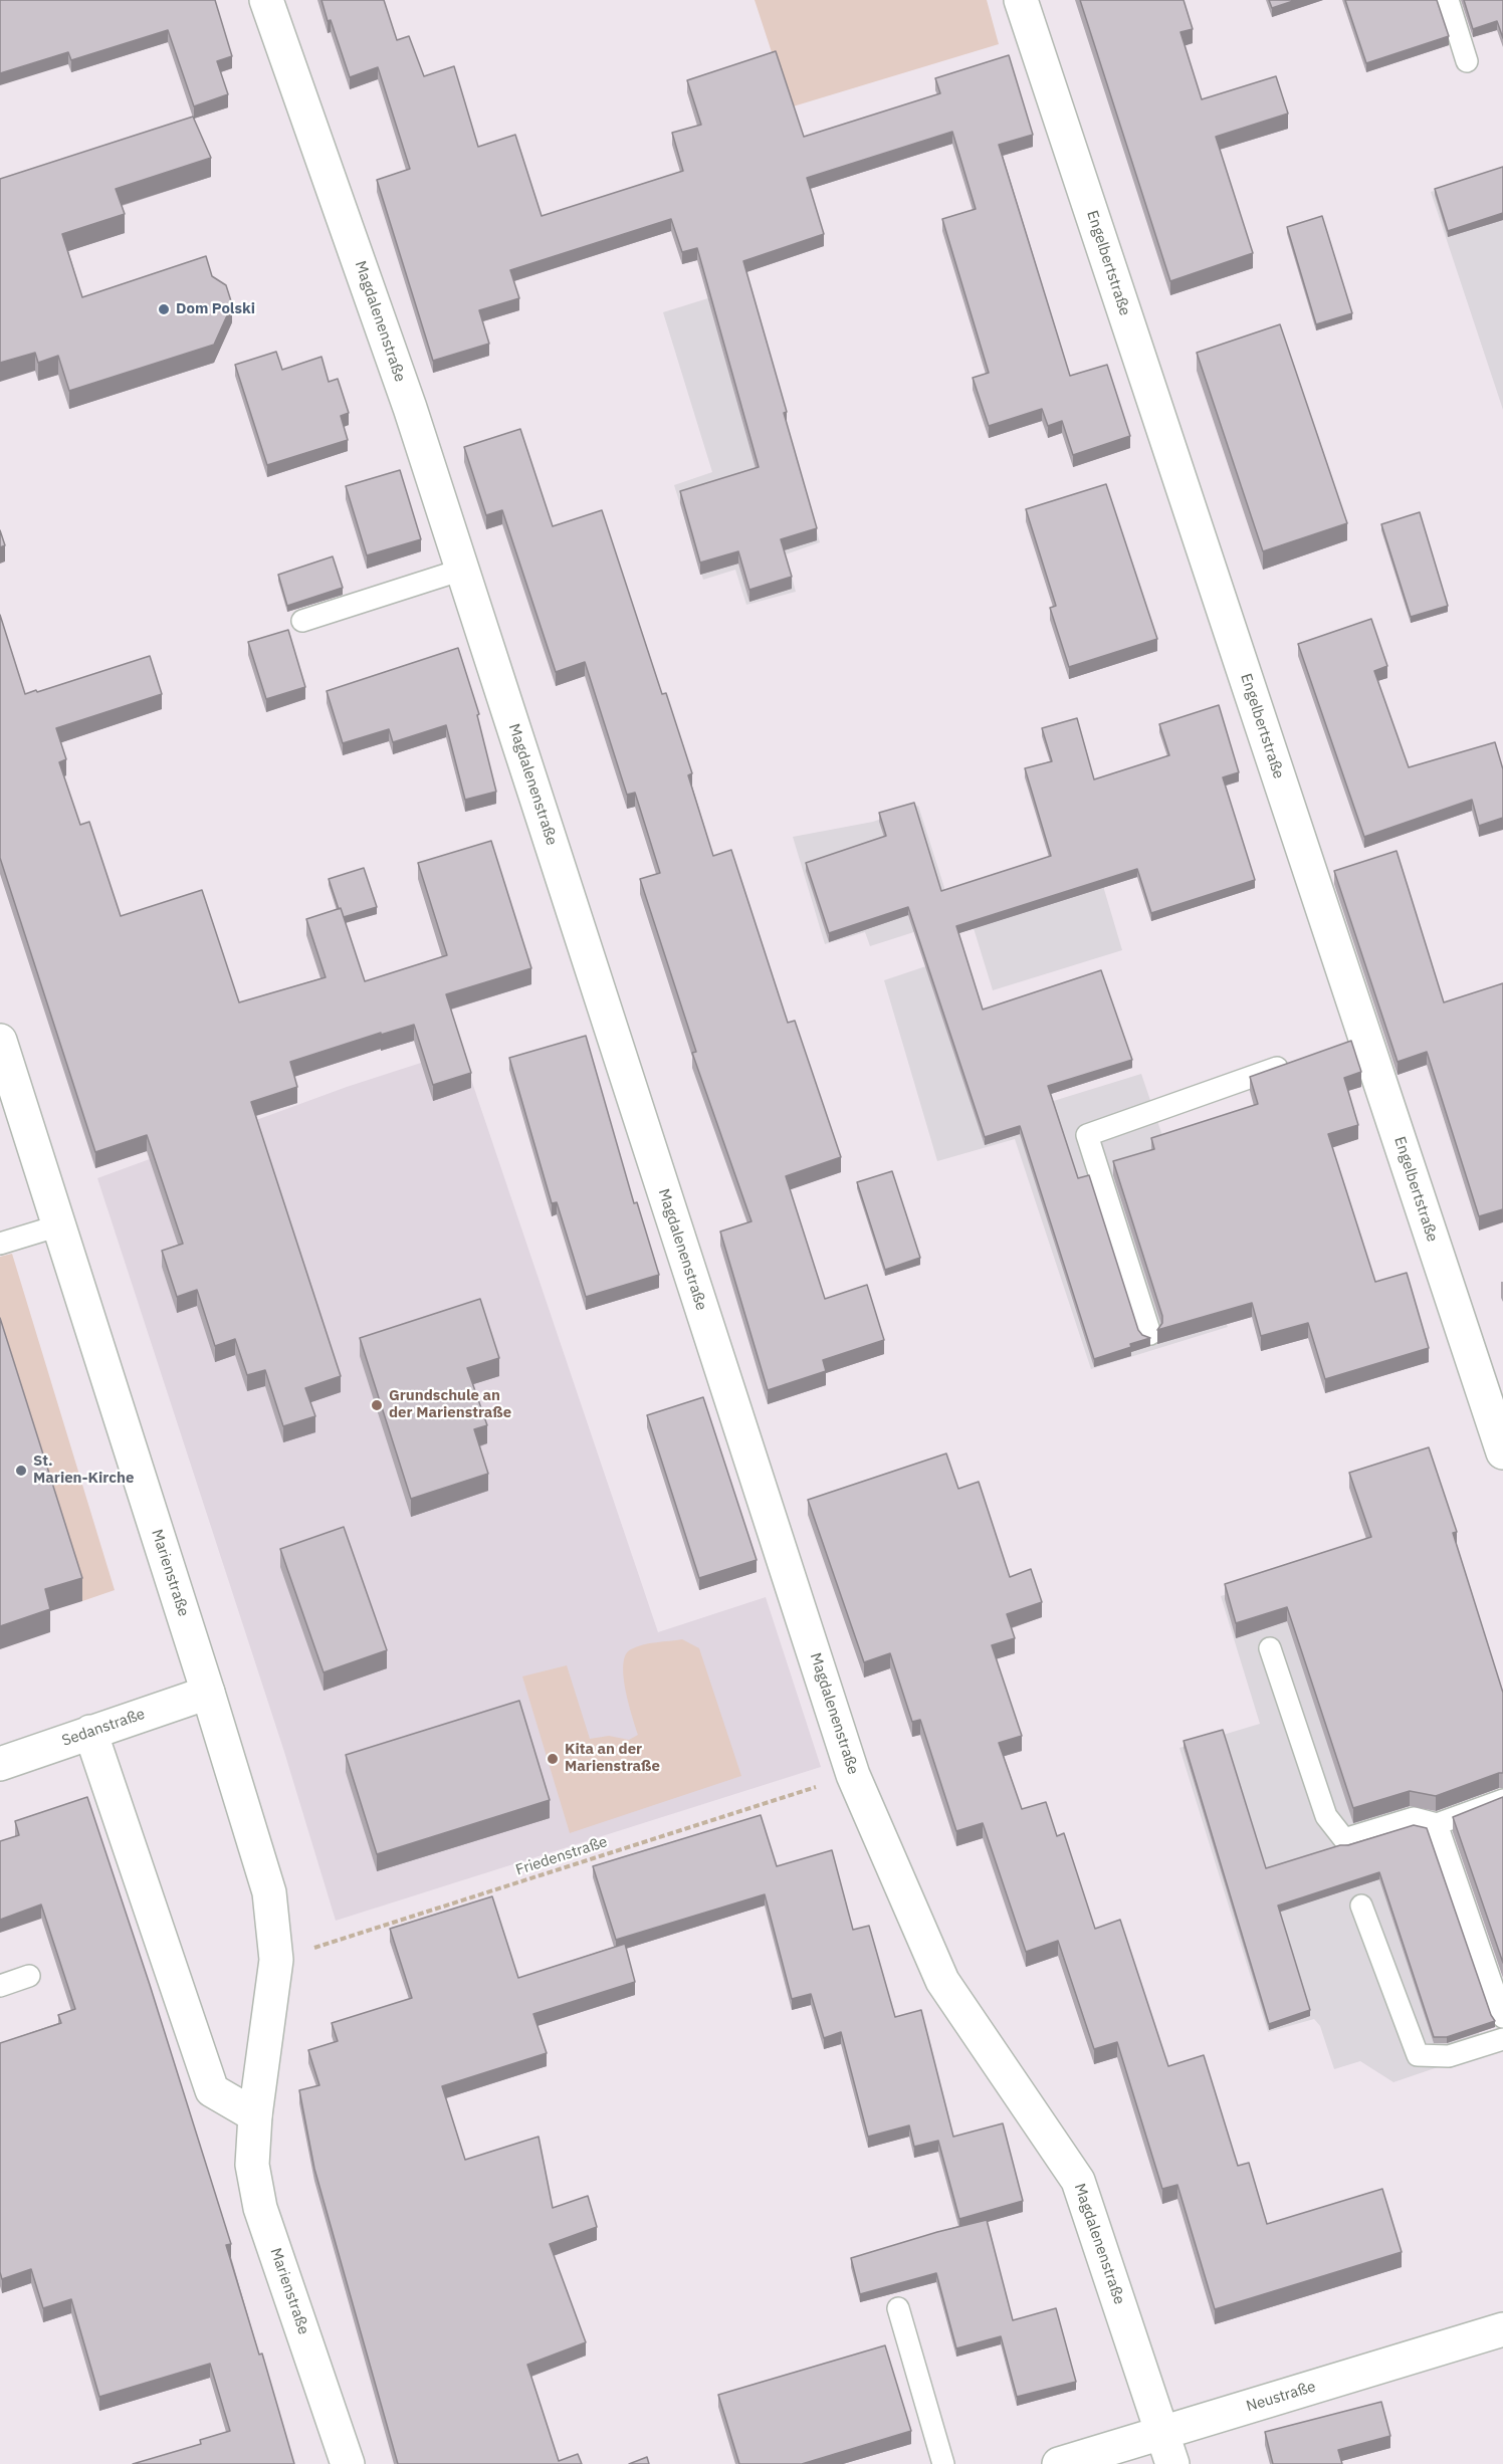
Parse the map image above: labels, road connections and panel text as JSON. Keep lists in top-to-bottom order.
{
  "streets": {
    "street": [
      "Engelbertstraße",
      "Magdalenenstraße",
      "Marienstraße",
      "Sedanstraße",
      "Neustraße"
    ],
    "path": ["Friedenstraße"]
  },
  "crossings": [
    ["Magdalenenstraße", "Friedenstraße"],
    ["Magdalenenstraße", "Neustraße"],
    ["Marienstraße", "Sedanstraße"],
    ["Marienstraße", "Friedenstraße"]
  ],
  "places": [
    "Dom Polski",
    "Grundschule an der Marienstraße",
    "St. Marien-Kirche",
    "Kita an der Marienstraße"
  ]
}
